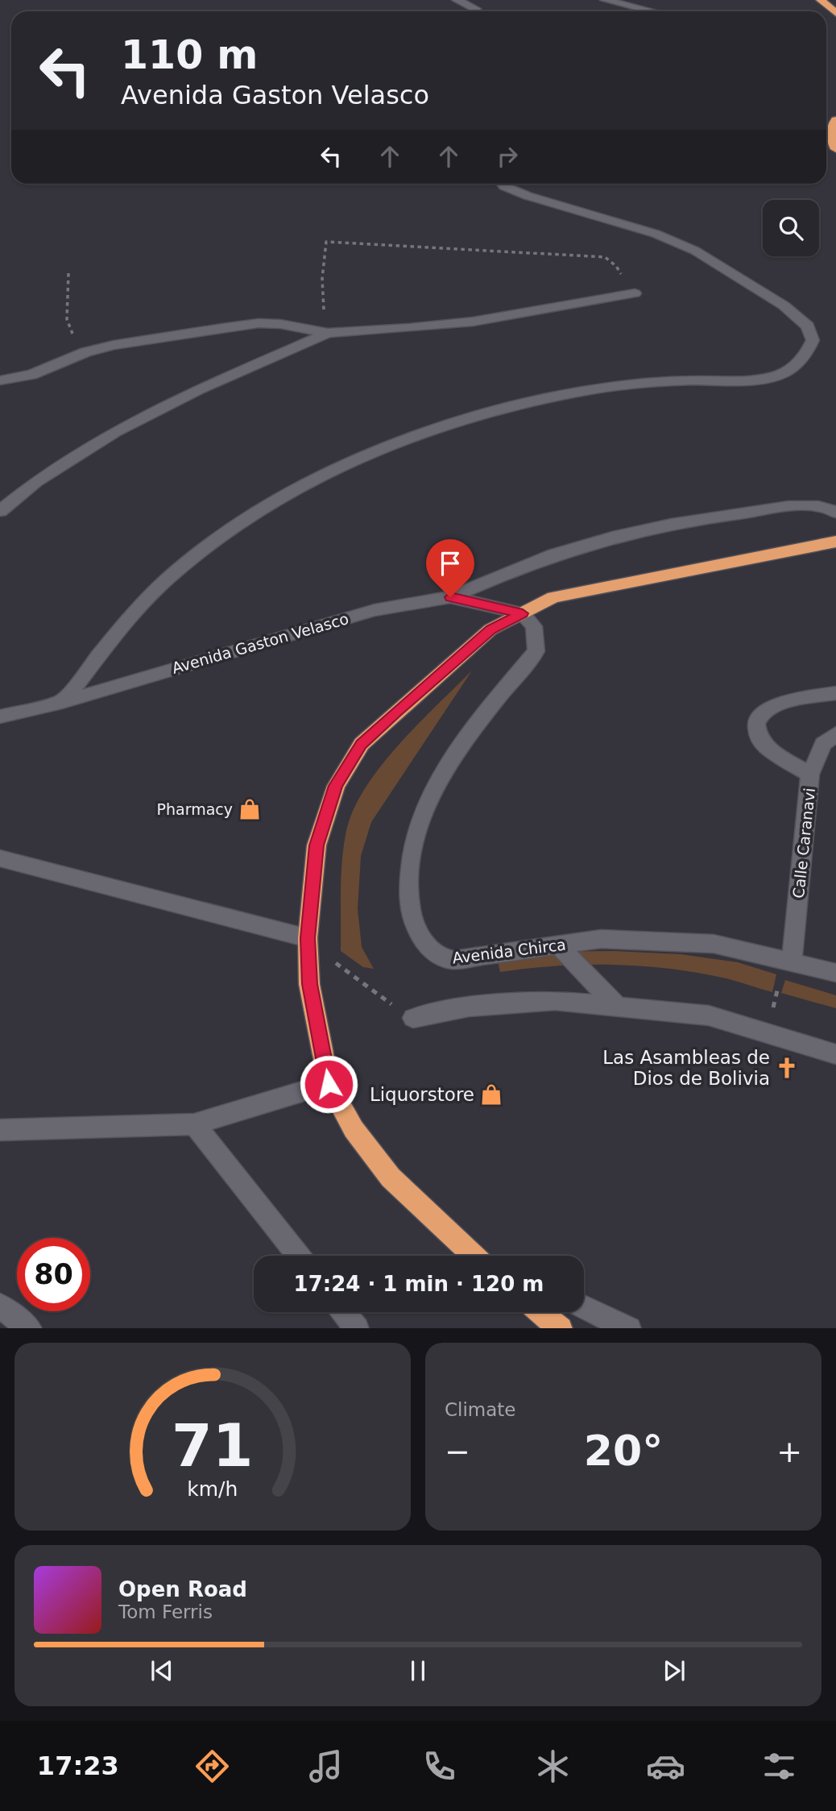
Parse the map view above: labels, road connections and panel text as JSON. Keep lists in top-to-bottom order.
{
  "streets": {
    "street": ["Avenida Gaston Velasco", "Calle Caranavi", "Avenida Chirca"]
  },
  "crossings": [
    ["Avenida Gaston Velasco", "Avenida Chirca"],
    ["Calle Caranavi", "Avenida Chirca"]
  ],
  "places": {
    "shop": ["Pharmacy", "Liquorstore"],
    "church": ["Las Asambleas de Dios de Bolivia"]
  },
  "page": {
    "turn": ["110 m", "Avenida Gaston Velasco"],
    "limit": "80",
    "trip": "17:24 · 1 min · 120 m",
    "tile": "Climate",
    "heat": ["−", "20°", "+"],
    "song": ["Open Road", "Tom Ferris"],
    "tabs": "17:23",
    "gauge": ["71", "km/h"]
  }
}
